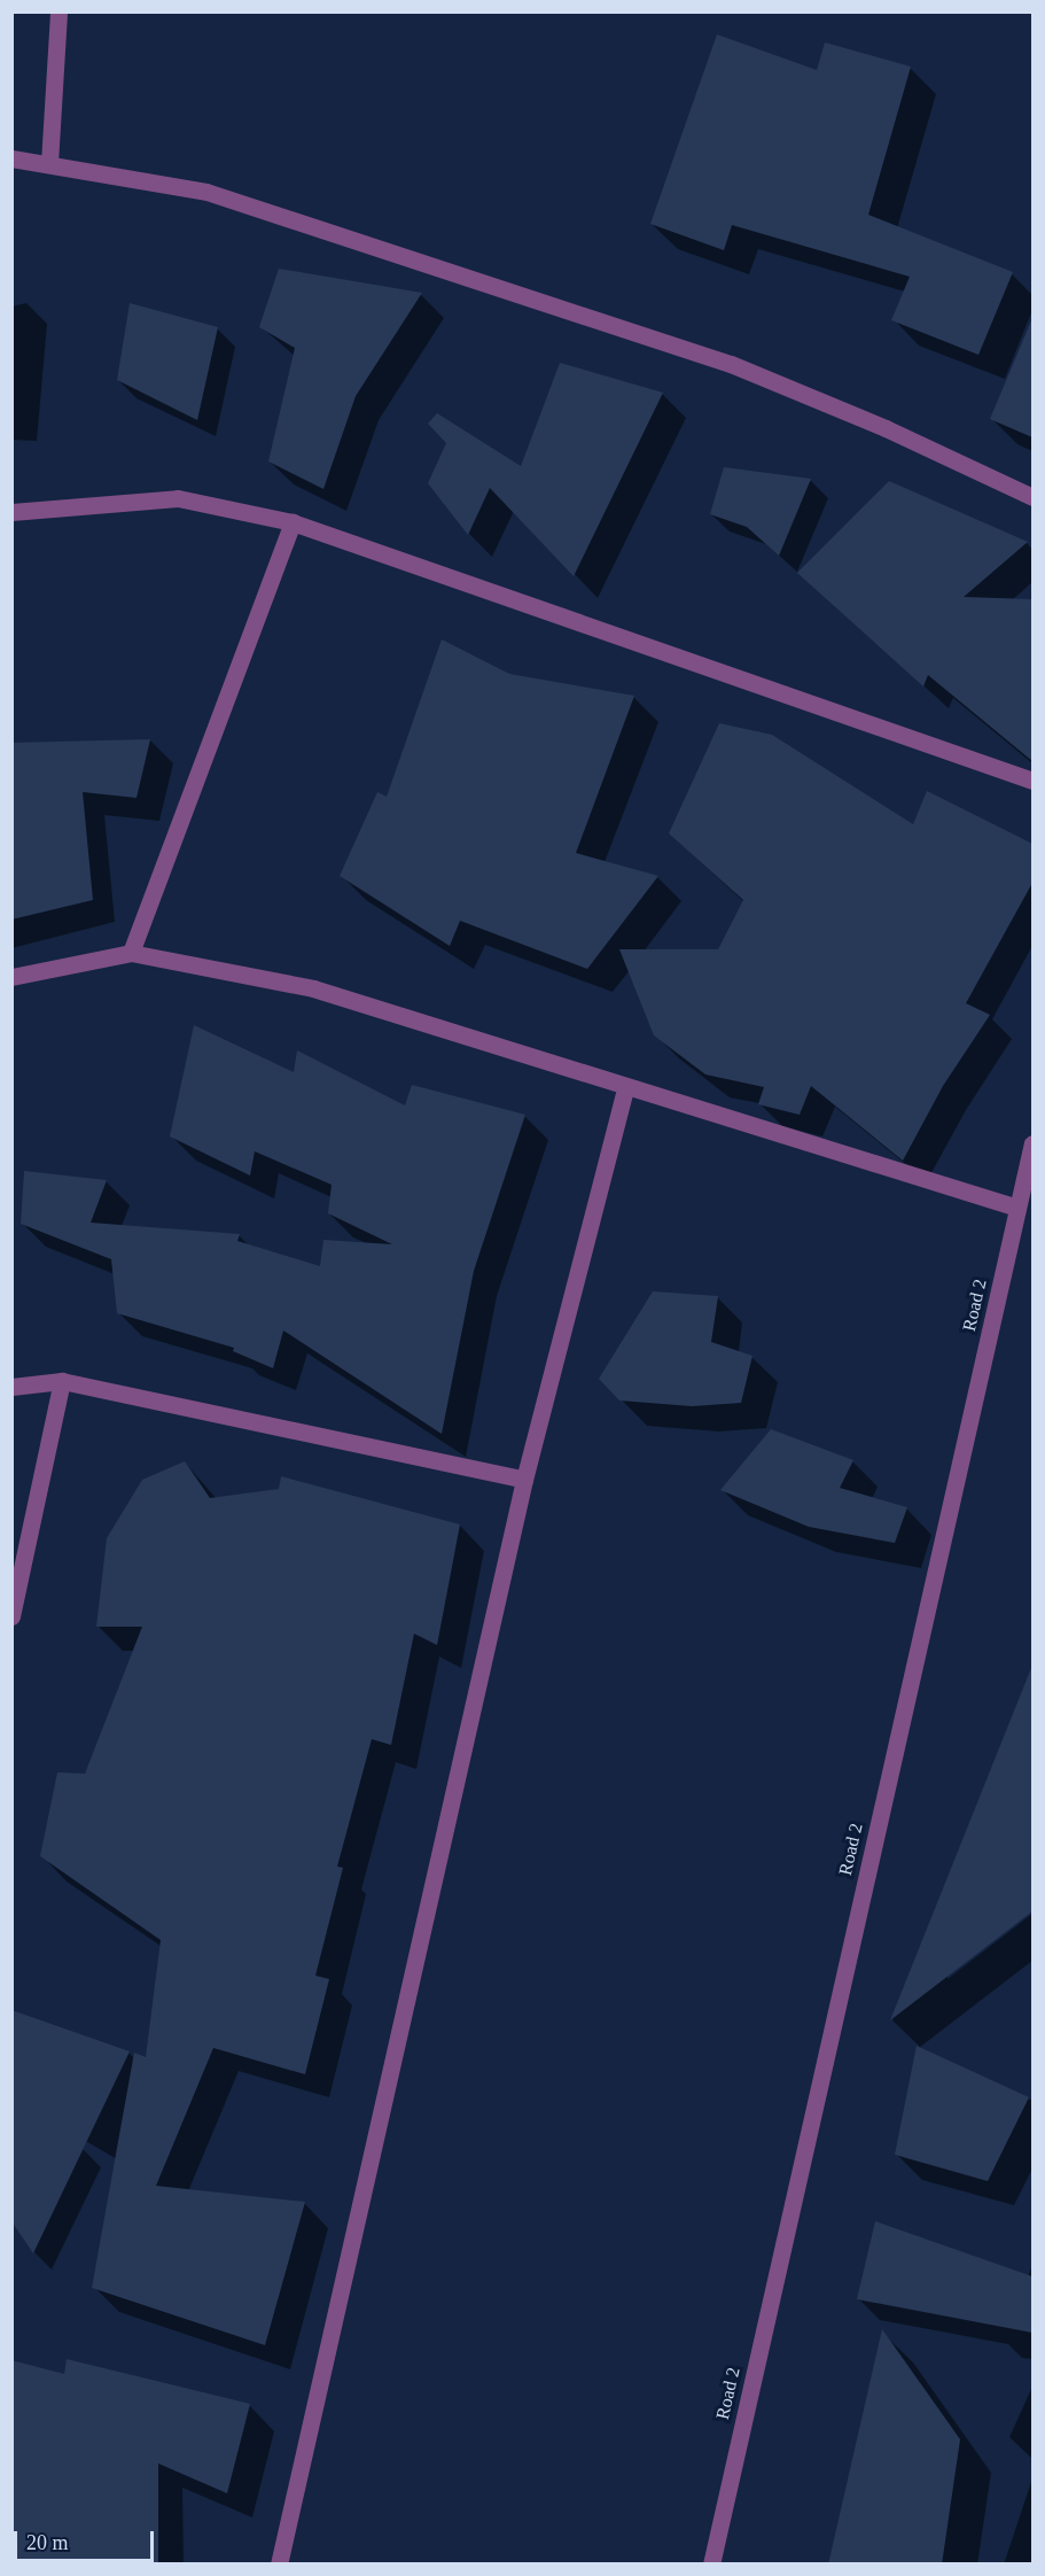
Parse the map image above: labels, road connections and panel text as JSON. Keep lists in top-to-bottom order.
{
  "streets": {
    "street": ["Road 2"]
  },
  "scale_bar": "20 m"
}
